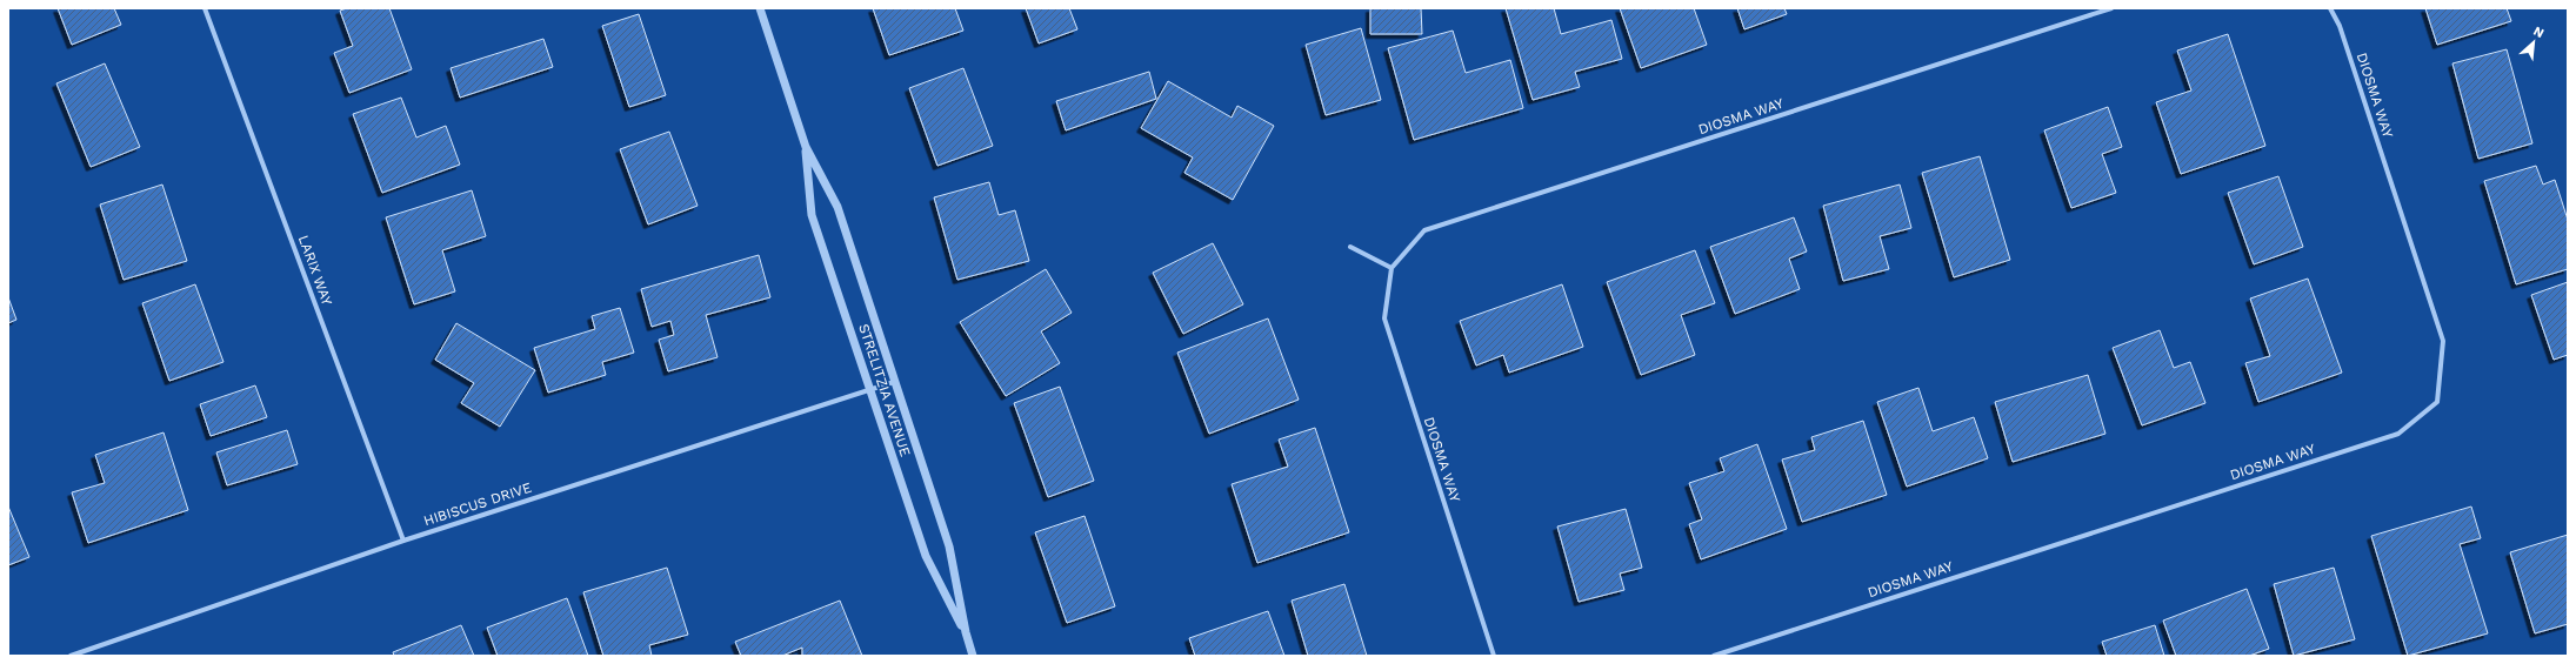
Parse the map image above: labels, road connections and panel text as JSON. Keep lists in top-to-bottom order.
{
  "streets": {
    "street": [
      "DIOSMA WAY",
      "LARIX WAY",
      "STRELITZIA AVENUE",
      "HIBISCUS DRIVE"
    ]
  },
  "crossings": [
    ["LARIX WAY", "HIBISCUS DRIVE"],
    ["STRELITZIA AVENUE", "HIBISCUS DRIVE"]
  ],
  "north": "top right"
}
